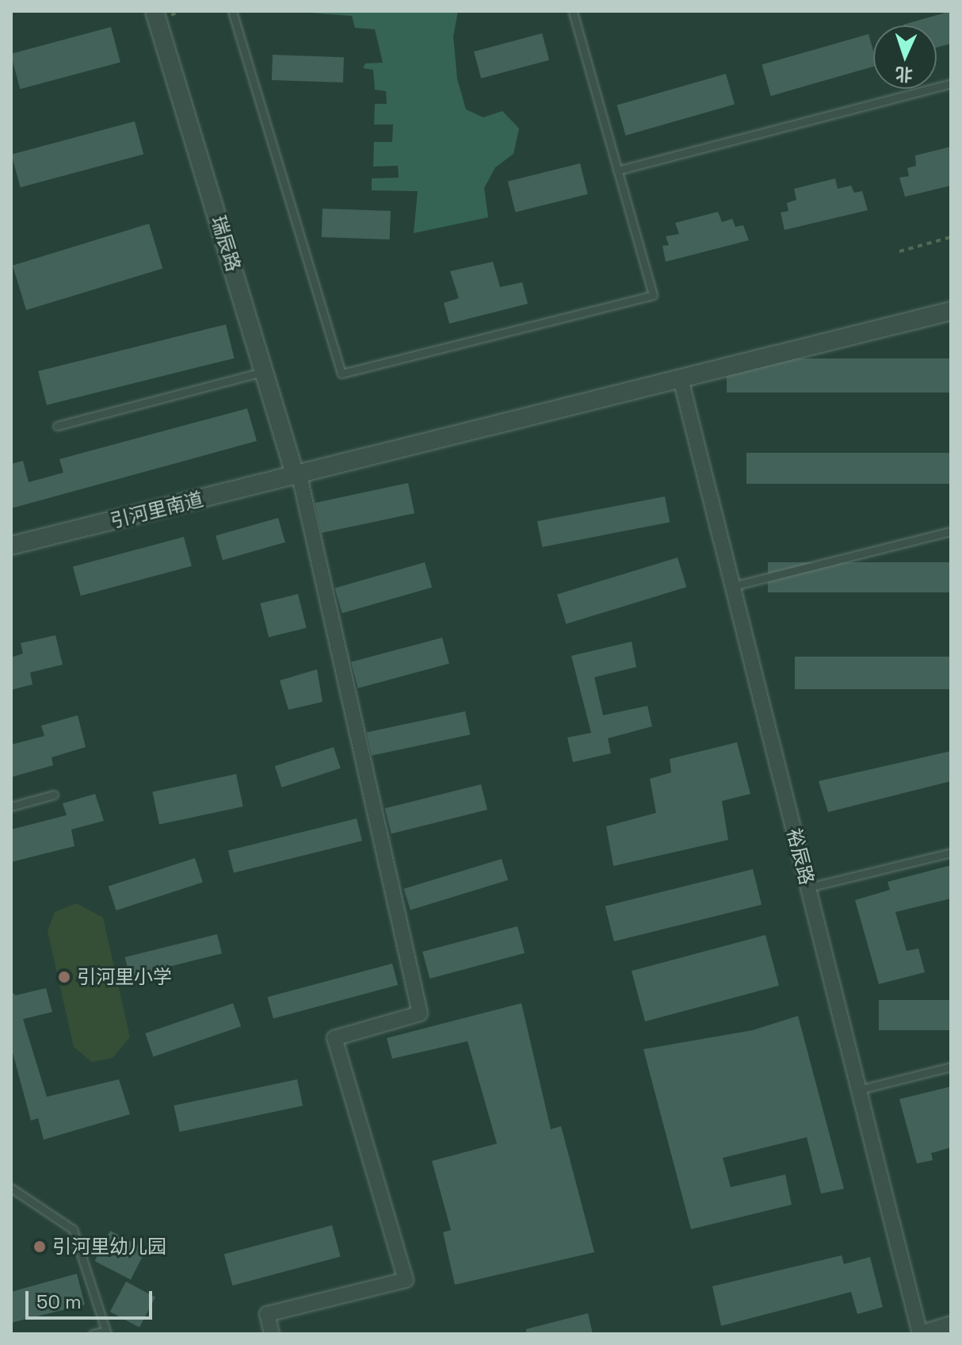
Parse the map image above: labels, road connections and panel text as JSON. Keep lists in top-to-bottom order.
{
  "streets": {
    "street": ["瑞辰路", "引河里南道", "裕辰路"]
  },
  "crossings": [
    ["瑞辰路", "引河里南道"],
    ["引河里南道", "裕辰路"]
  ],
  "places": ["引河里小学", "引河里幼儿园"],
  "scale_bar": "50 m",
  "north": "bottom"
}
